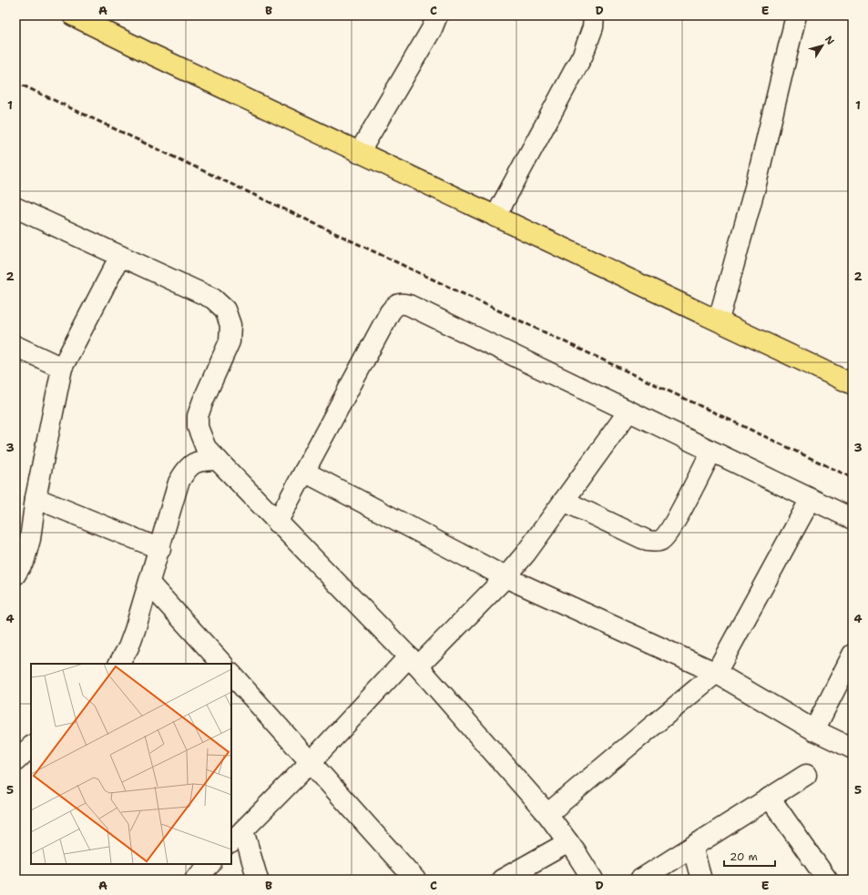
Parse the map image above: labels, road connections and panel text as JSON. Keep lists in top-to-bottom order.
{
  "scale_bar": "20 m",
  "north": "top right",
  "grid": {
    "columns": [
      "A",
      "B",
      "C",
      "D",
      "E"
    ],
    "rows": [
      "1",
      "2",
      "3",
      "4",
      "5"
    ]
  }
}
